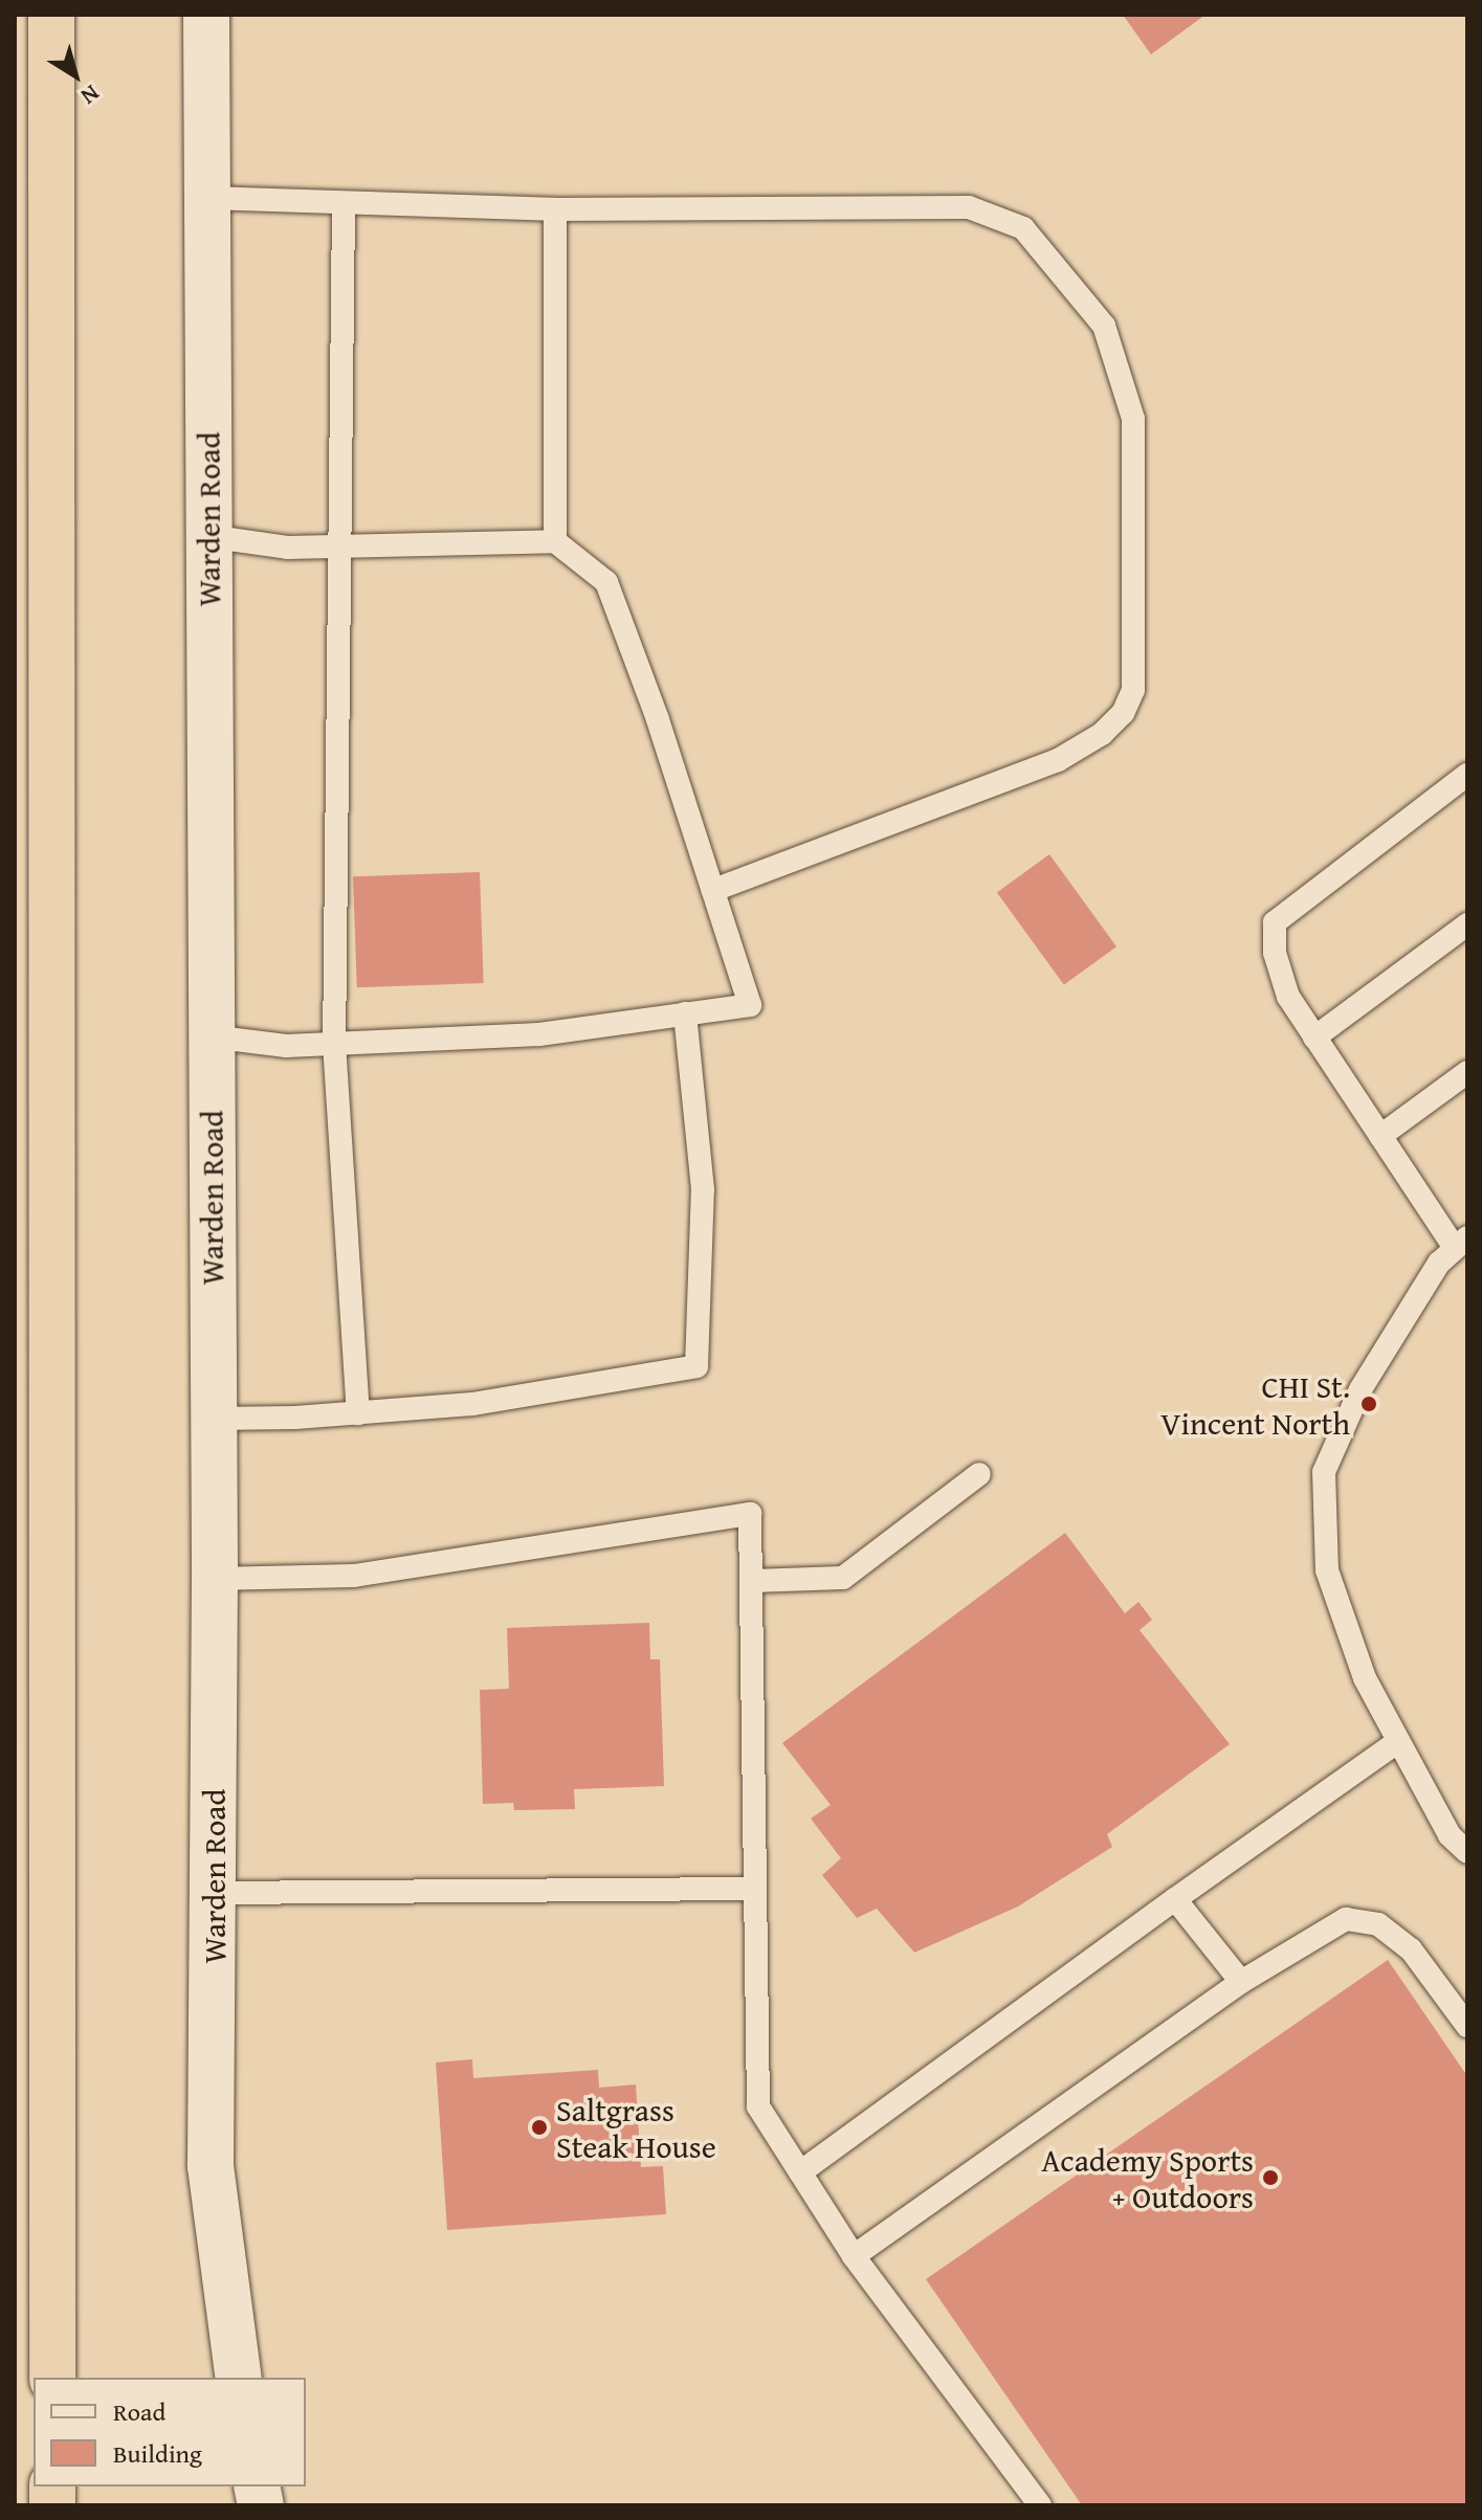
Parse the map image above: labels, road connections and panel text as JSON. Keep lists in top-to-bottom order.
{
  "streets": {
    "main road": ["Warden Road"]
  },
  "places": ["CHI St. Vincent North", "Saltgrass Steak House", "Academy Sports + Outdoors"],
  "legend": ["Road", "Building"],
  "north": "bottom right"
}
